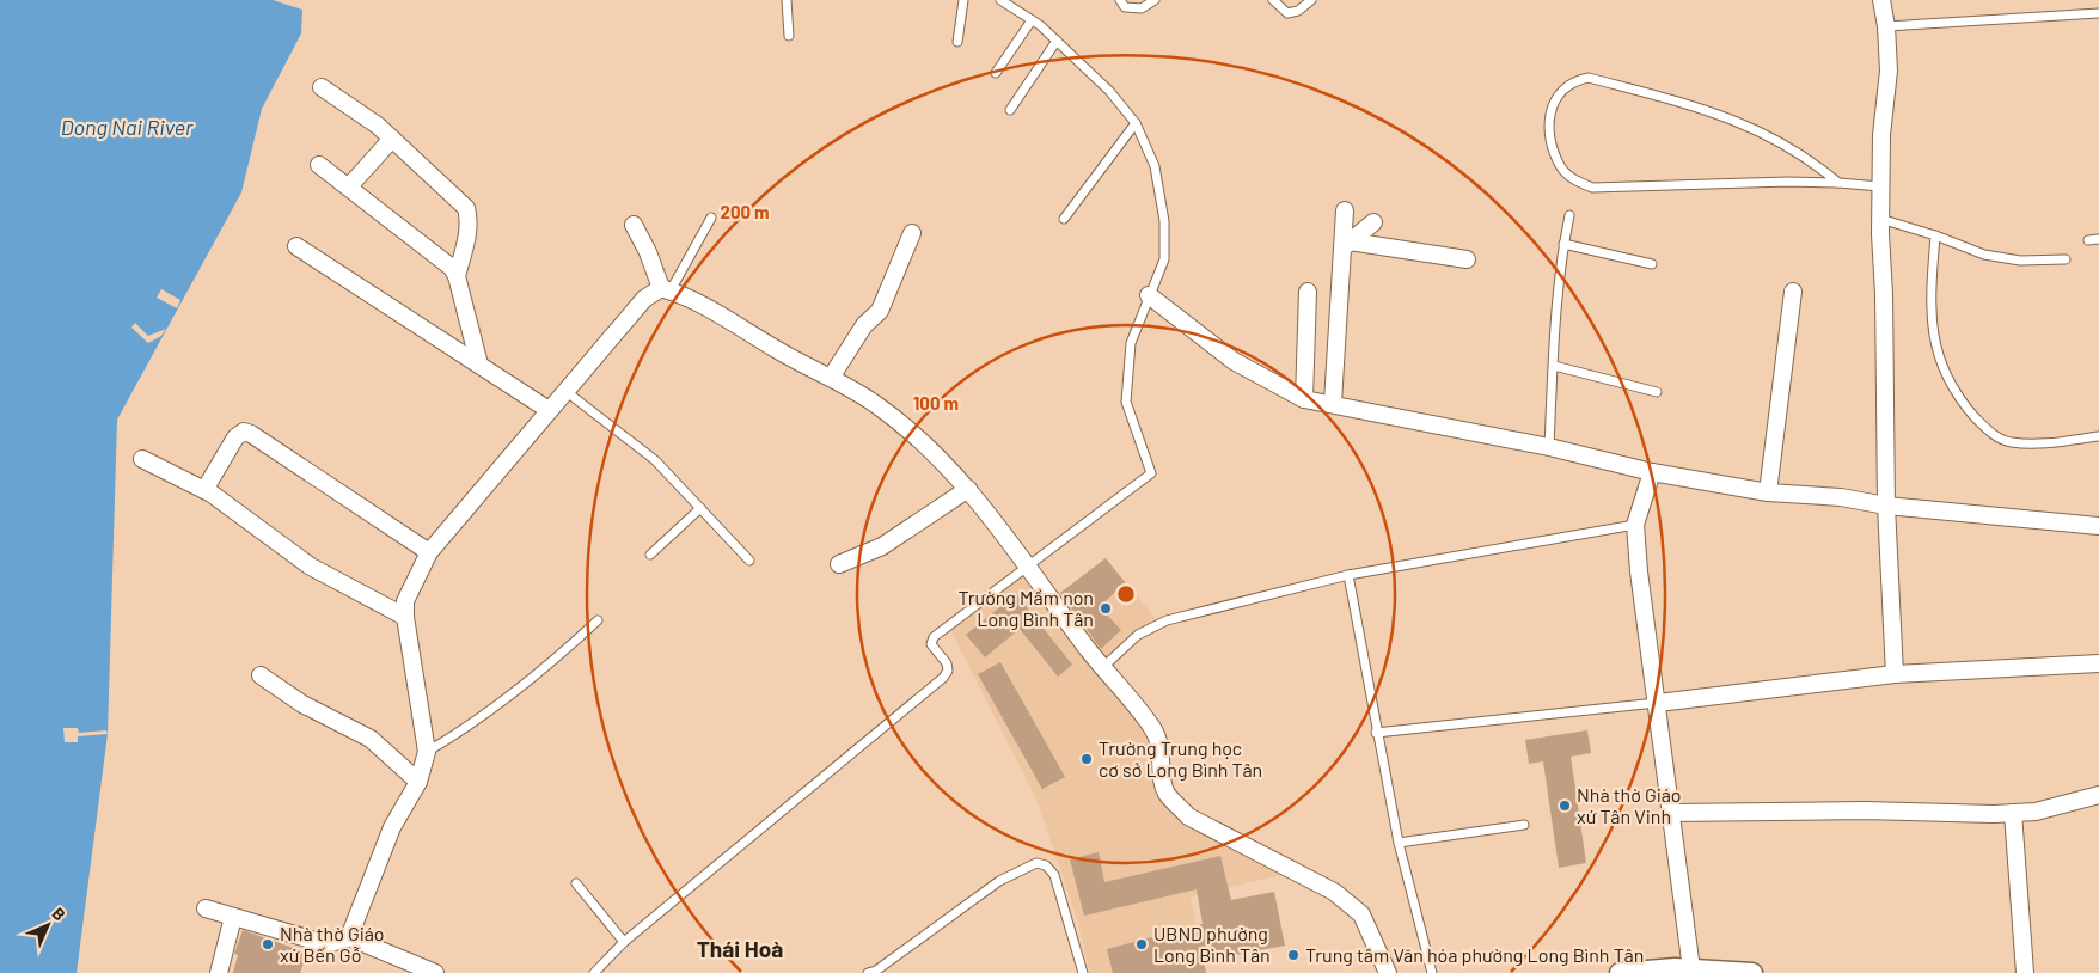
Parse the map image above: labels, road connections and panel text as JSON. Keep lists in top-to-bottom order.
{
  "districts": ["Thái Hoà"],
  "water": ["Dong Nai River"],
  "places": [
    "Trường Mầm non Long Bình Tân",
    "Trường Trung học cơ sở Long Bình Tân",
    "Nhà thờ Giáo xứ Tân Vinh",
    "Nhà thờ Giáo xứ Bến Gỗ",
    "UBND phường Long Bình Tân",
    "Trung tâm Văn hóa phường Long Bình Tân"
  ],
  "north": "top right",
  "rings": ["200 m", "100 m"]
}
